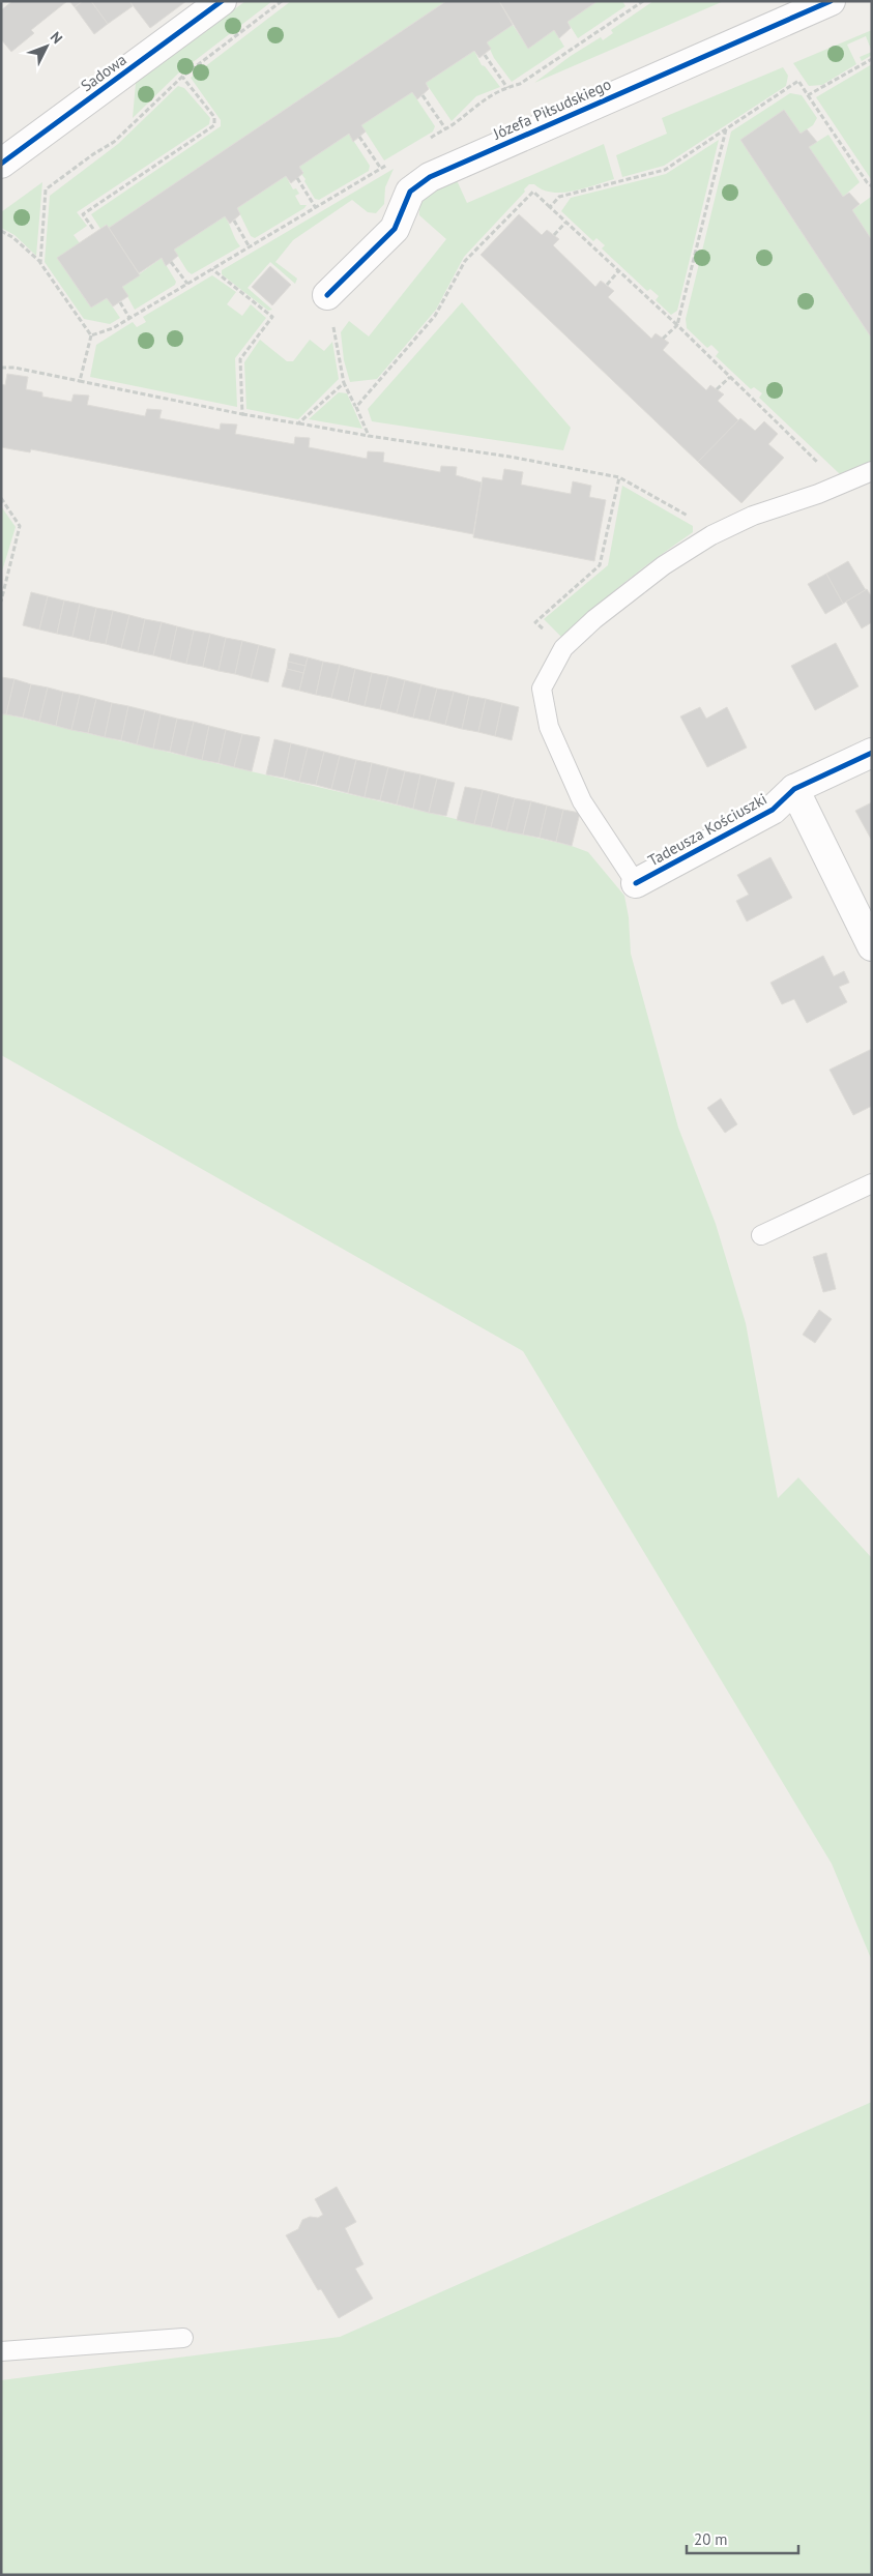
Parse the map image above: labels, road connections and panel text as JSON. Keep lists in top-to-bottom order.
{
  "streets": {
    "street": ["Sadowa", "Józefa Piłsudskiego", "Tadeusza Kościuszki"]
  },
  "scale_bar": "20 m",
  "north": "top right"
}
